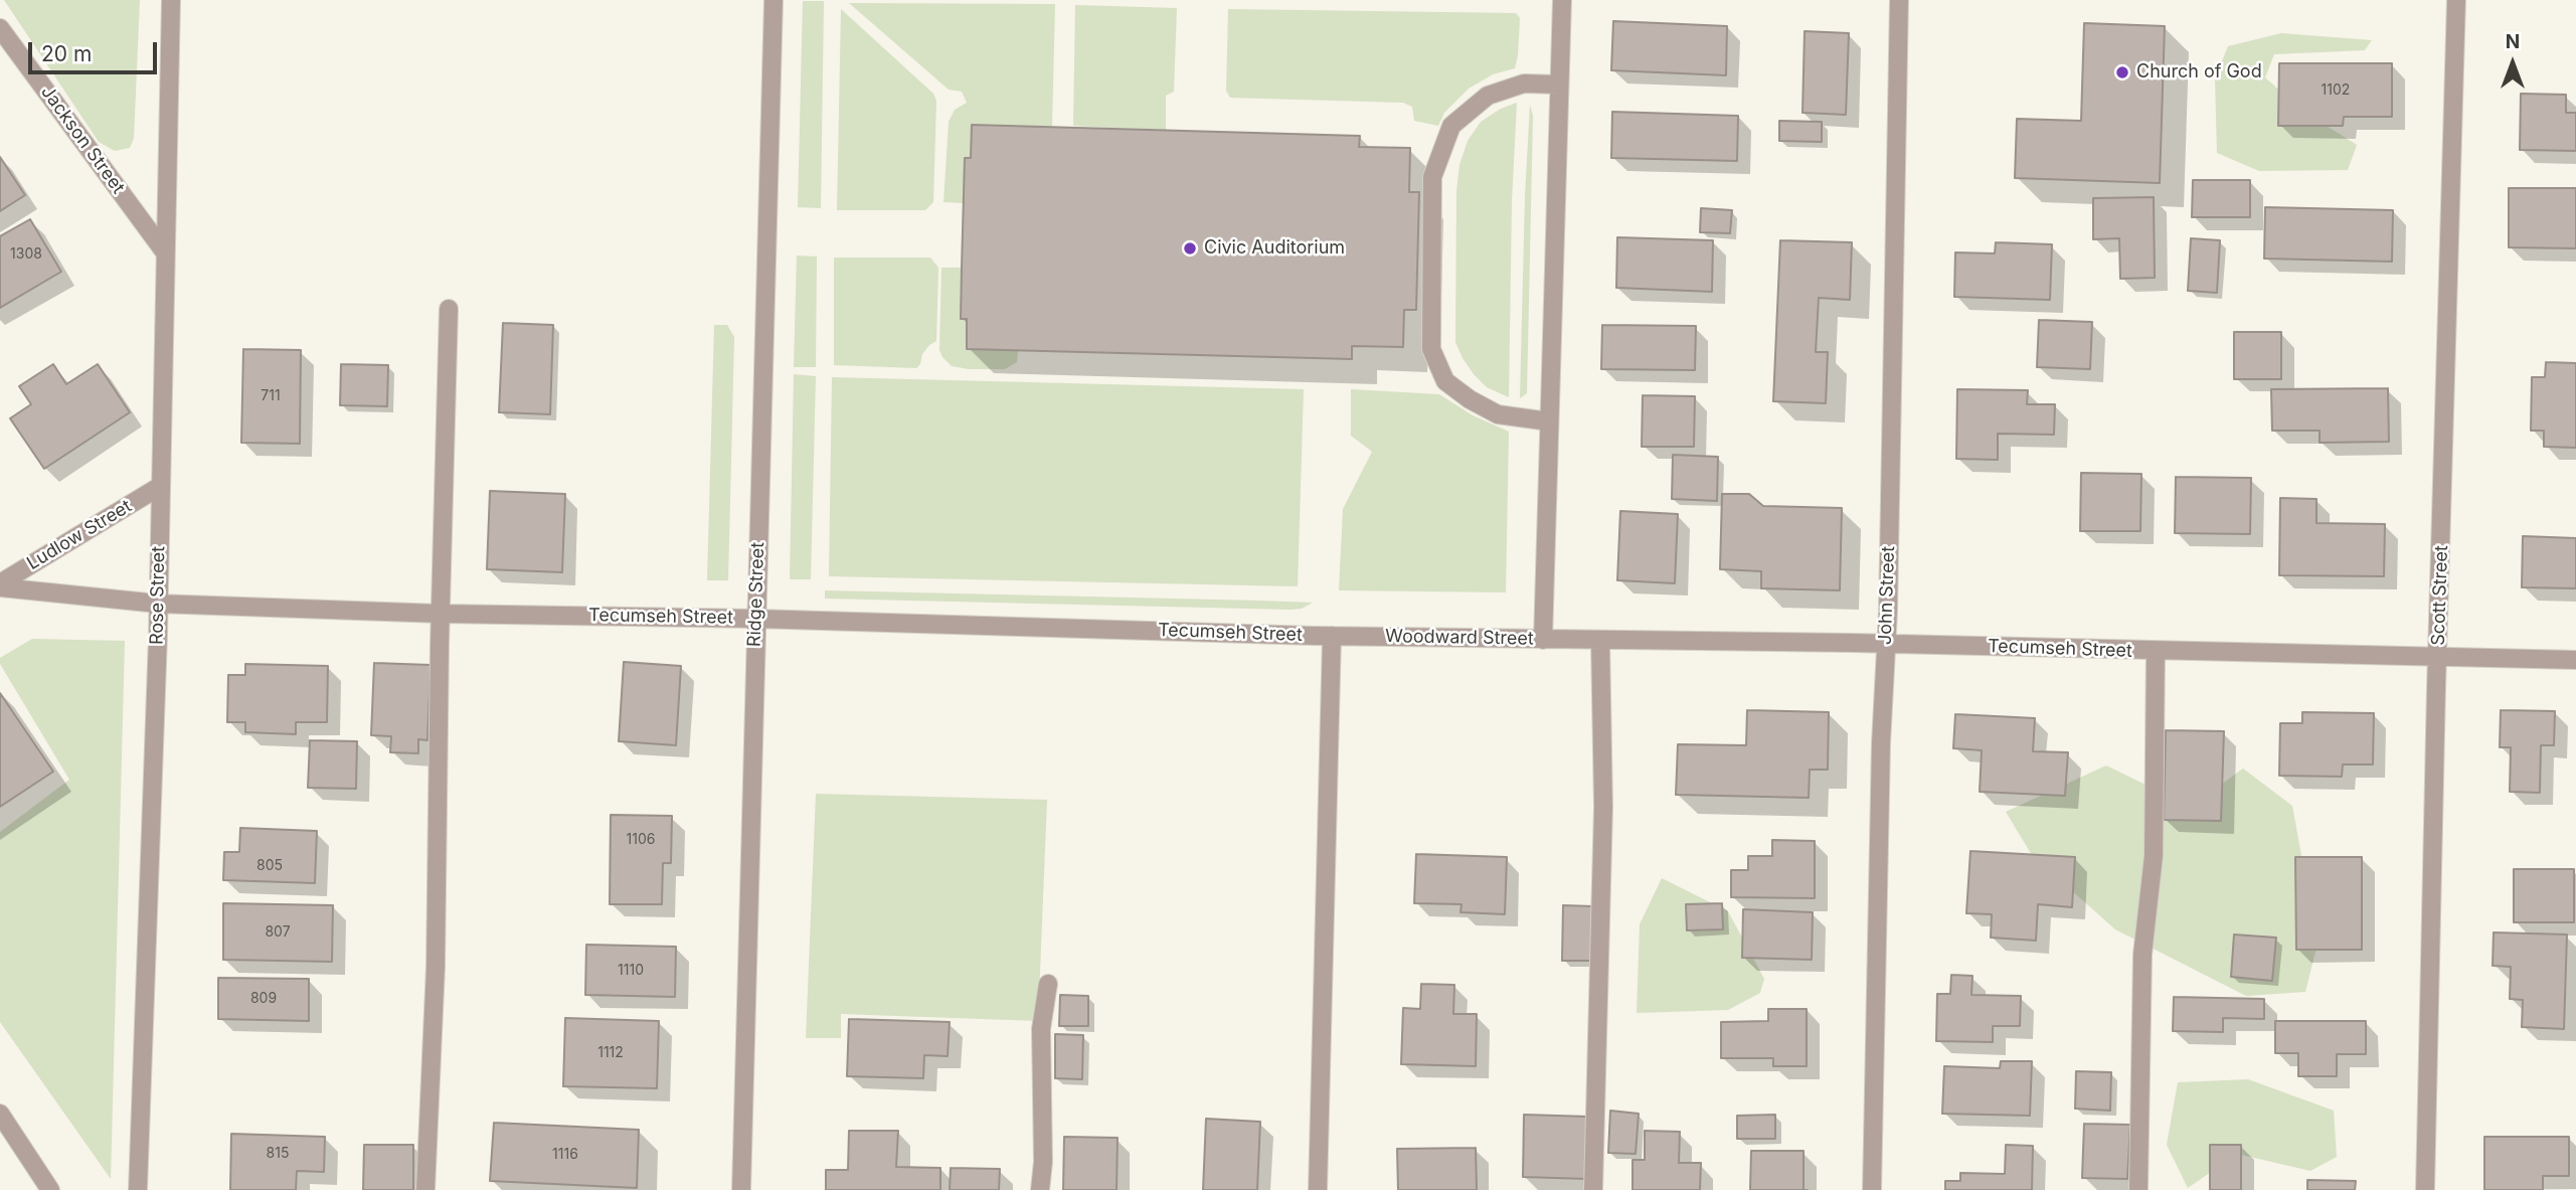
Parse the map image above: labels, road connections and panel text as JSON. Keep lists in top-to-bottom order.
{
  "streets": {
    "street": [
      "Jackson Street",
      "Ludlow Street",
      "Ridge Street",
      "Rose Street",
      "John Street",
      "Scott Street",
      "Tecumseh Street",
      "Woodward Street"
    ]
  },
  "crossings": [
    ["Jackson Street", "Rose Street"],
    ["Ludlow Street", "Rose Street"],
    ["Ludlow Street", "Tecumseh Street"],
    ["Ridge Street", "Tecumseh Street"],
    ["Rose Street", "Tecumseh Street"],
    ["John Street", "Tecumseh Street"],
    ["Scott Street", "Tecumseh Street"],
    ["Tecumseh Street", "Woodward Street"]
  ],
  "places": ["Church of God", "Civic Auditorium"],
  "house_numbers": [
    "1102",
    "1308",
    "711",
    "1106",
    "805",
    "807",
    "1110",
    "809",
    "1112",
    "815",
    "1116"
  ],
  "scale_bar": "20 m",
  "north": "top"
}
